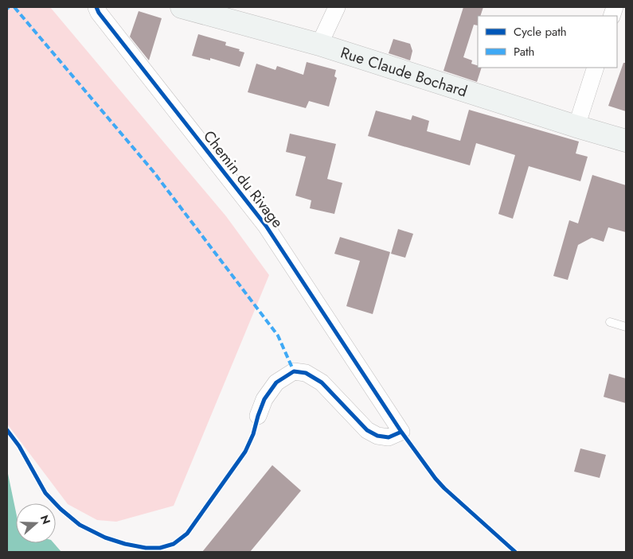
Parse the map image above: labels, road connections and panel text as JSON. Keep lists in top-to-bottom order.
{
  "streets": {
    "main road": ["Rue Claude Bochard"],
    "street": ["Chemin du Rivage"]
  },
  "legend": ["Cycle path", "Path"],
  "north": "right"
}
